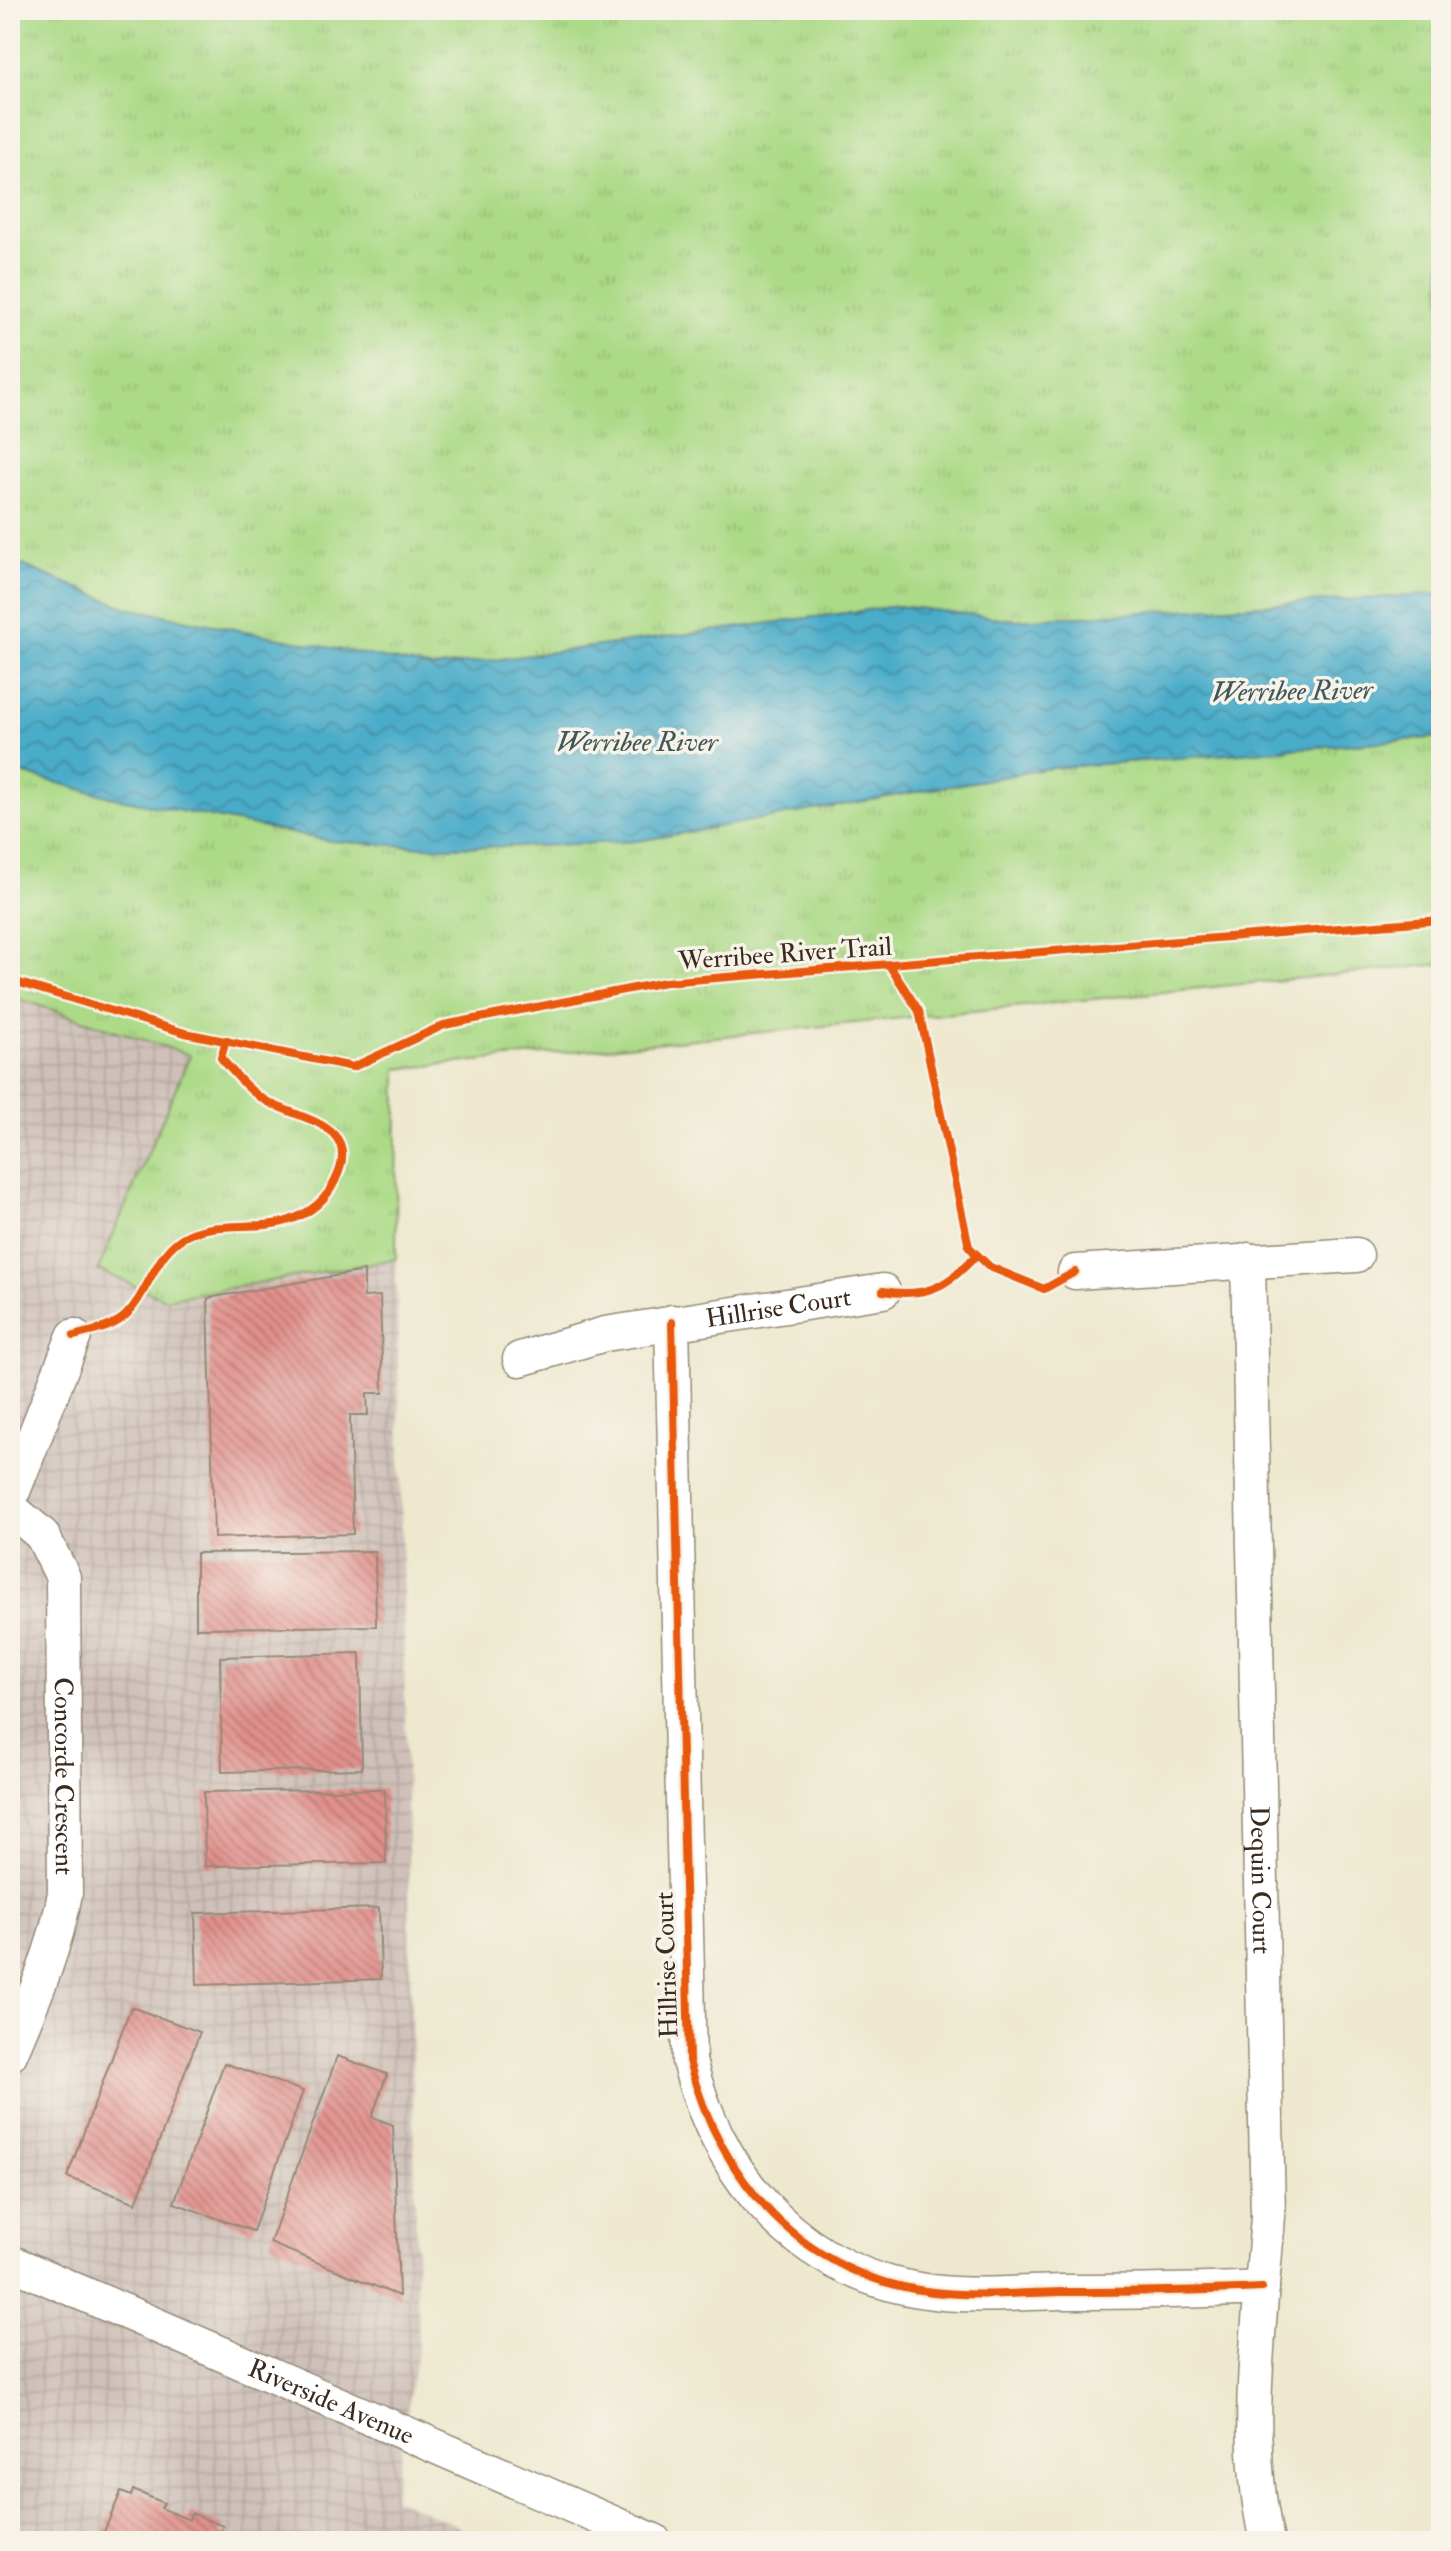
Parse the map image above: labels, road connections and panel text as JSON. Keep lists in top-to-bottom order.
{
  "streets": {
    "street": [
      "Hillrise Court",
      "Concorde Crescent",
      "Dequin Court",
      "Riverside Avenue"
    ],
    "cycle path": ["Werribee River Trail"]
  },
  "crossings": [
    ["Hillrise Court", "Dequin Court"]
  ],
  "water": ["Werribee River"]
}
